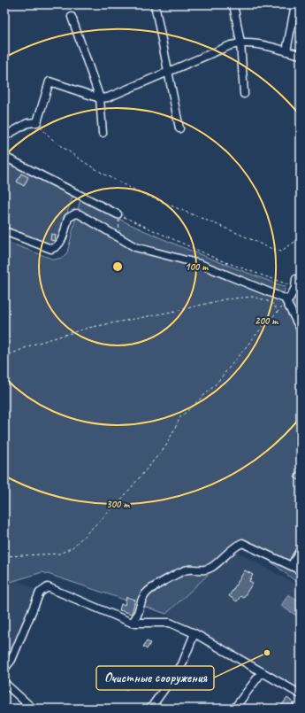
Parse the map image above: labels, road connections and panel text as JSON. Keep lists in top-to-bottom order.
{
  "places": ["Очистные сооружения"],
  "rings": ["100 m", "200 m", "300 m"]
}
